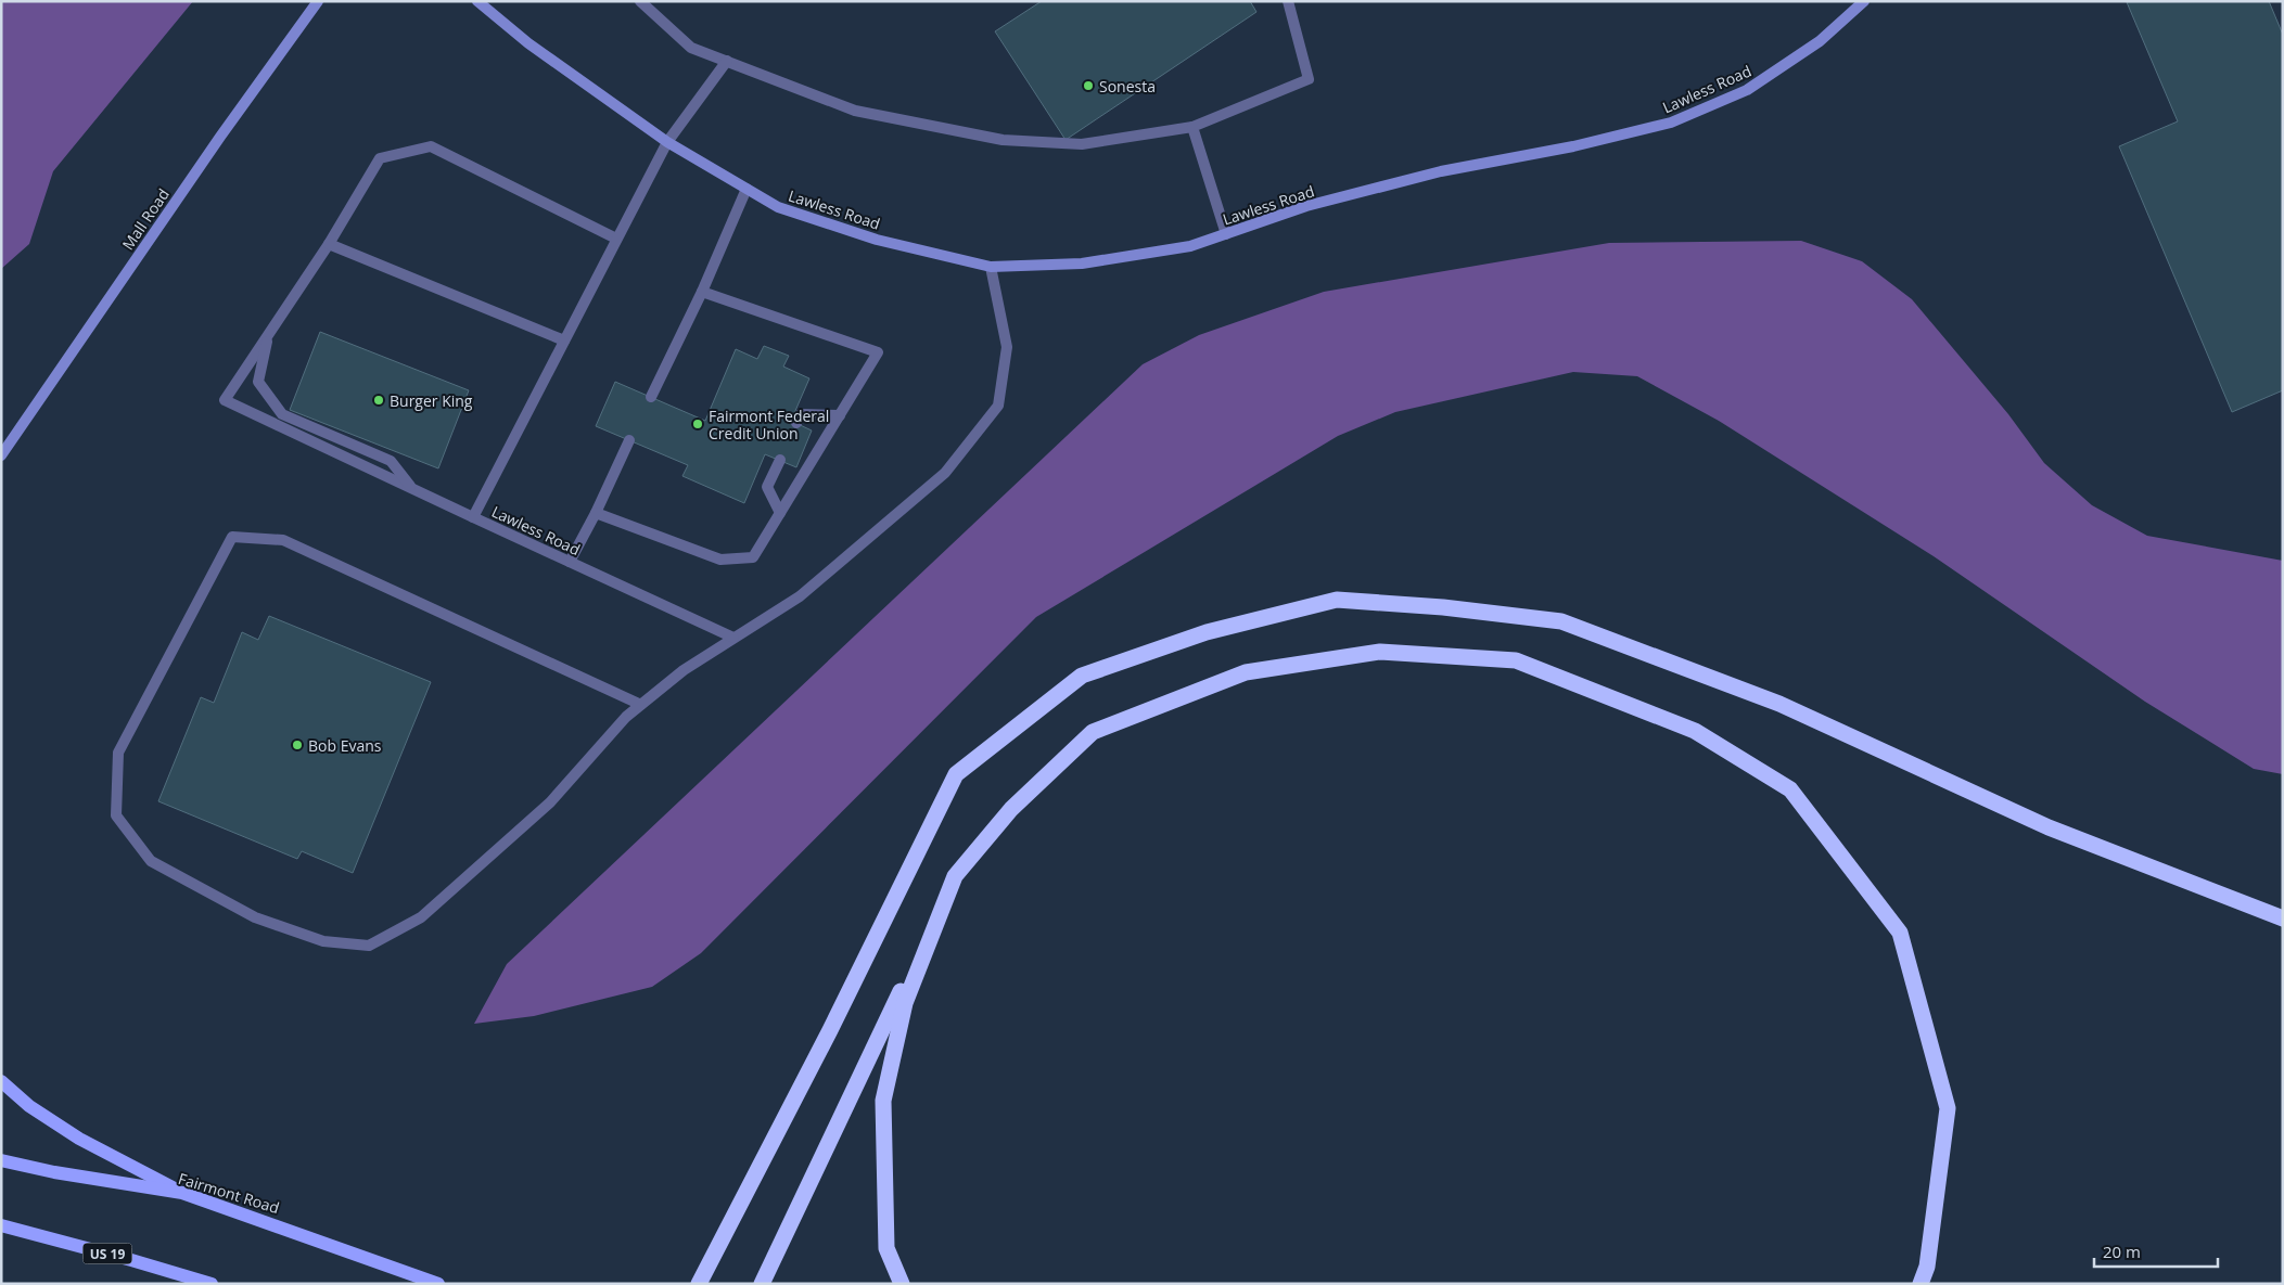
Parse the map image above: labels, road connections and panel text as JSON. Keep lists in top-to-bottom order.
{
  "streets": {
    "main road": ["Fairmont Road", "US 19"],
    "street": ["Lawless Road", "Mall Road"]
  },
  "places": [
    "Sonesta",
    "Burger King",
    "Fairmont Federal Credit Union",
    "Bob Evans"
  ],
  "scale_bar": "20 m"
}
